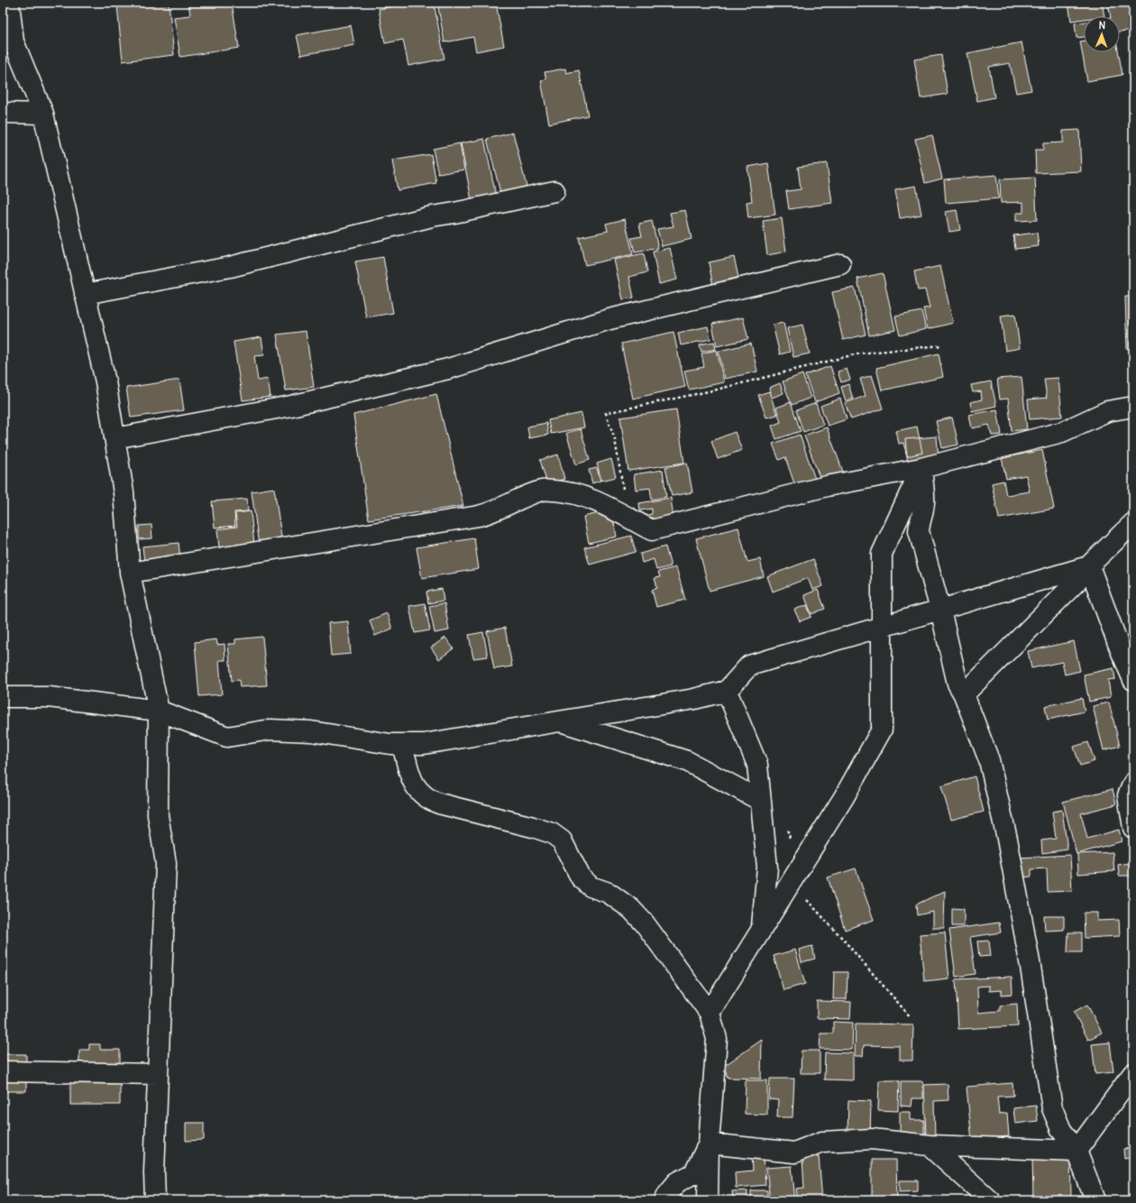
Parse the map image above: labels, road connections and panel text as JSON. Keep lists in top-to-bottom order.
{
  "north": "top"
}
